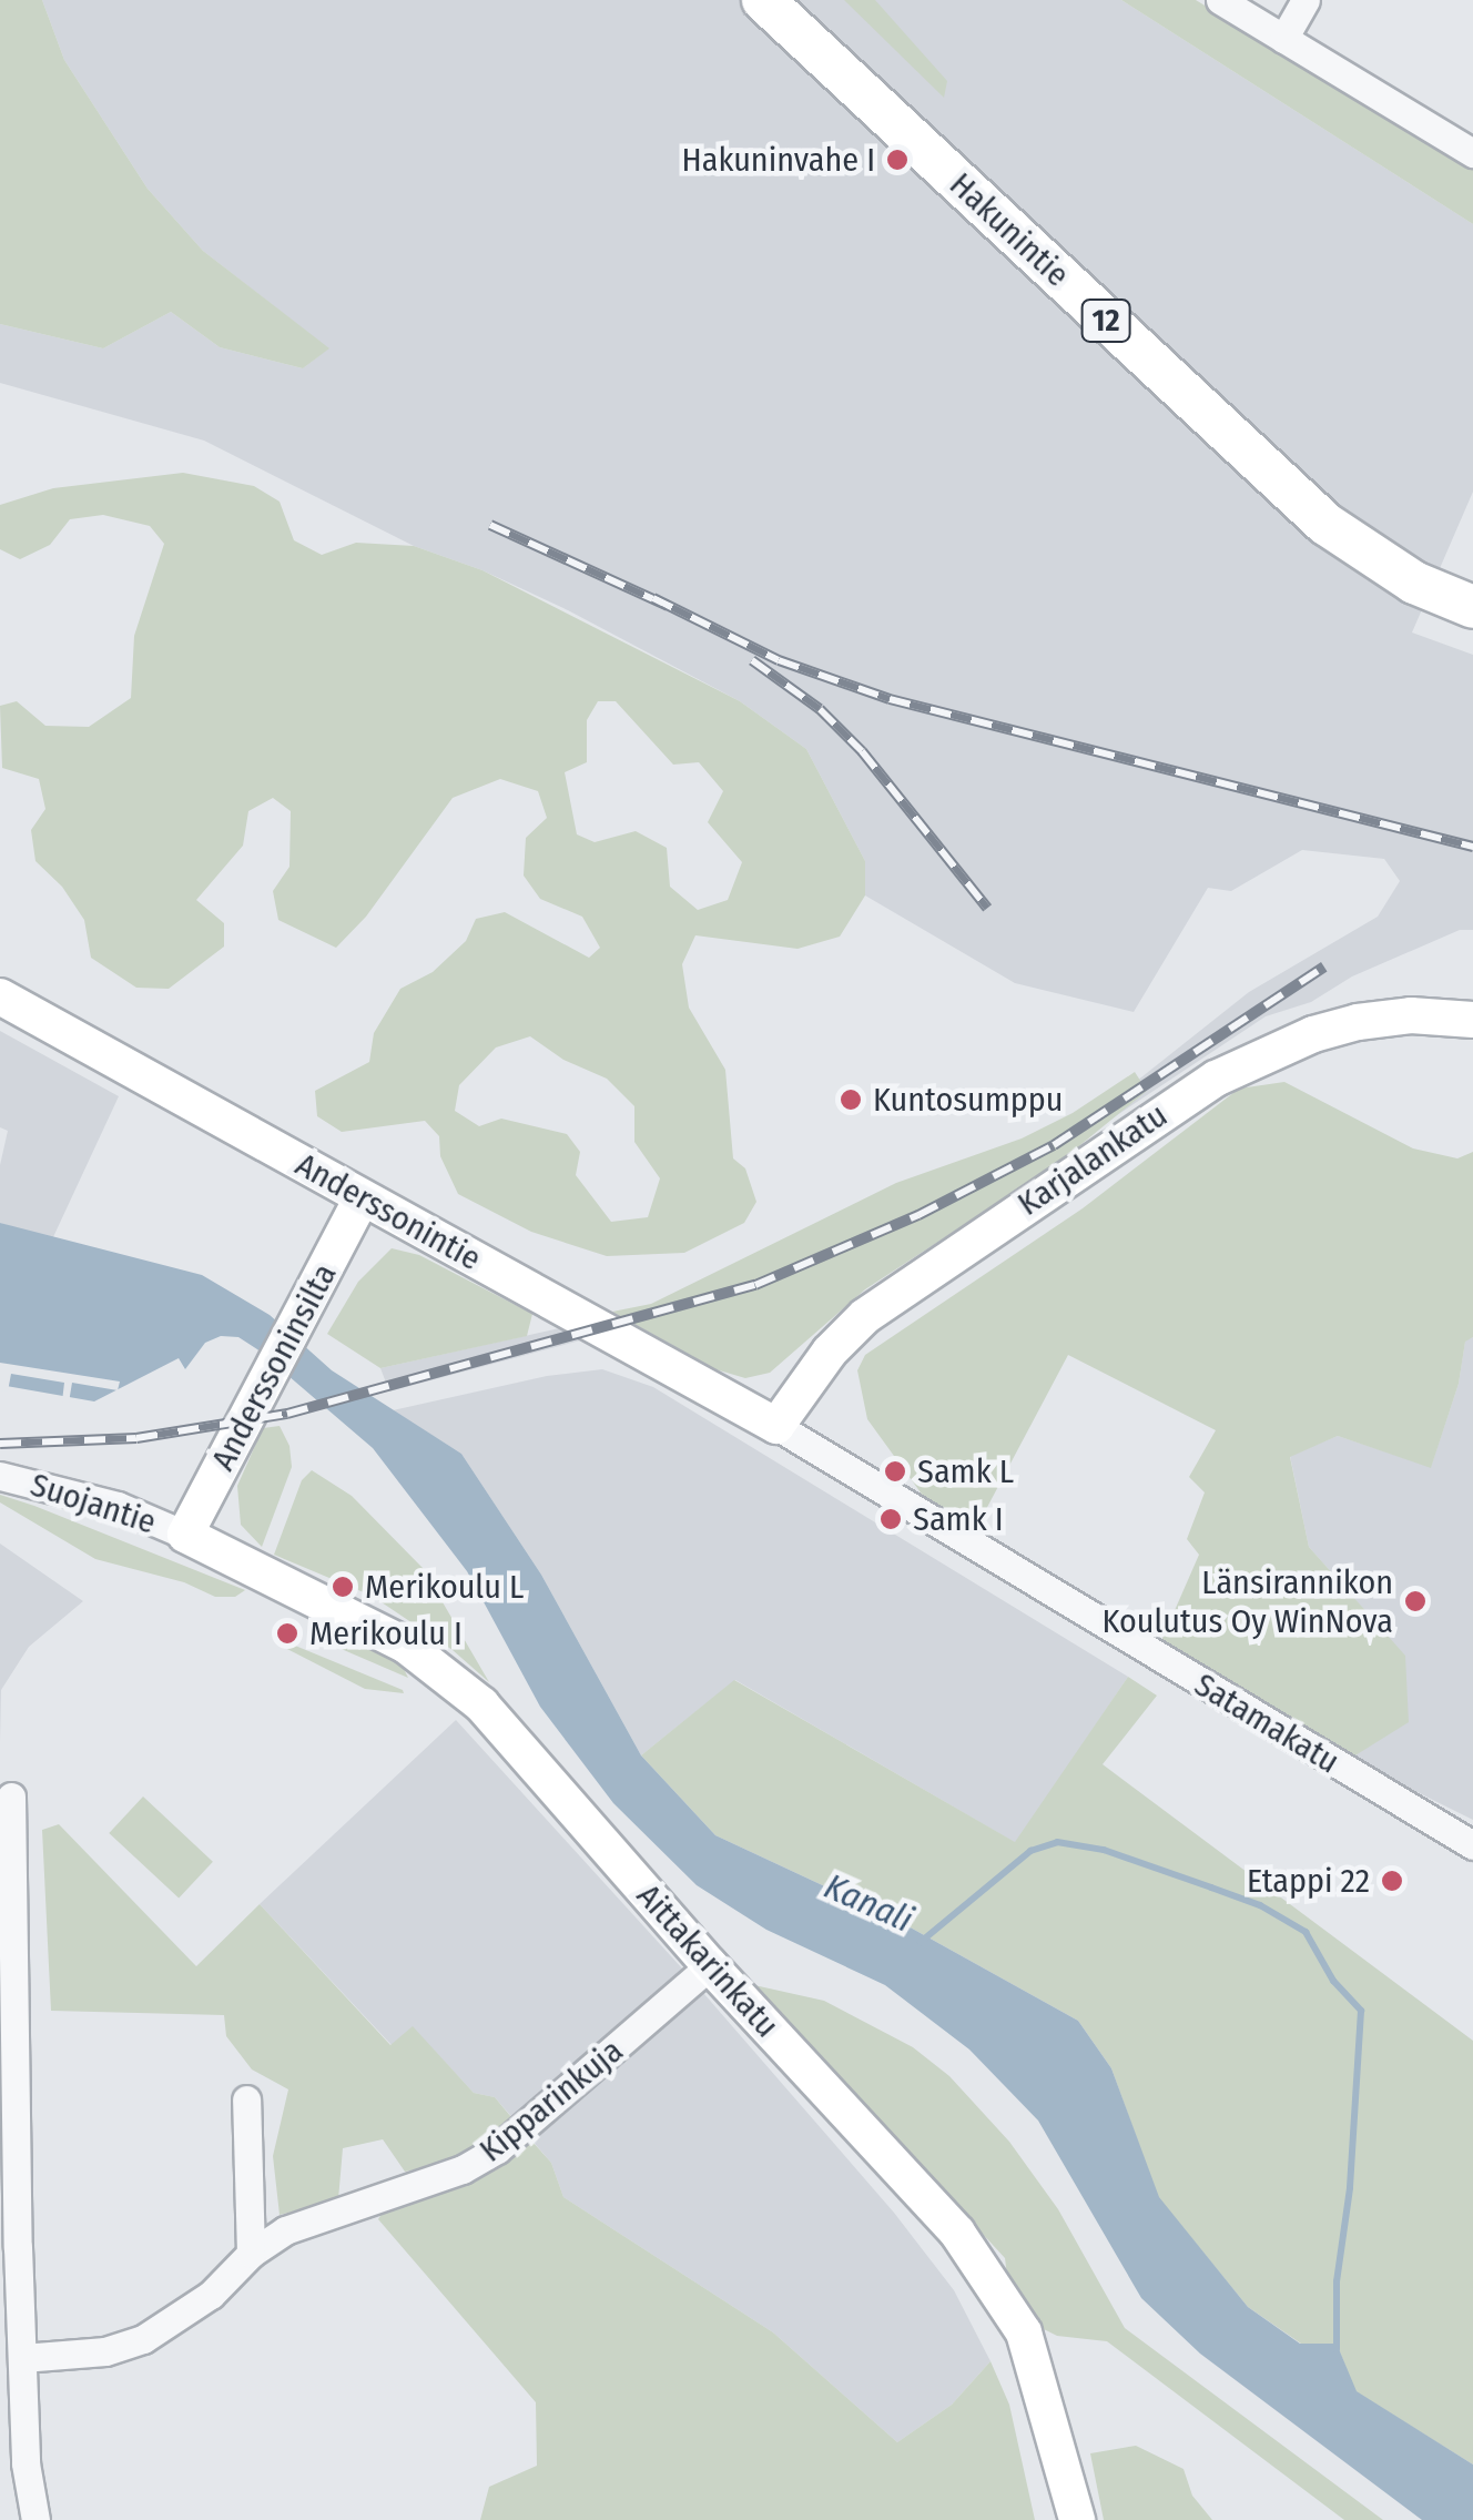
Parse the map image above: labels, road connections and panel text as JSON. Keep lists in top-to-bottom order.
{
  "streets": {
    "highway": ["Hakunintie", "12"],
    "main road": [
      "Karjalankatu",
      "Anderssonintie",
      "Anderssoninsilta",
      "Aittakarinkatu"
    ],
    "street": ["Suojantie", "Satamakatu", "Kipparinkuja"]
  },
  "crossings": [
    ["Karjalankatu", "Anderssonintie"],
    ["Karjalankatu", "Satamakatu"],
    ["Anderssonintie", "Anderssoninsilta"],
    ["Anderssonintie", "Satamakatu"],
    ["Anderssoninsilta", "Suojantie"],
    ["Anderssoninsilta", "Aittakarinkatu"],
    ["Suojantie", "Aittakarinkatu"],
    ["Aittakarinkatu", "Kipparinkuja"]
  ],
  "water": ["Kanali"],
  "places": [
    "Hakuninvahe I",
    "Kuntosumppu",
    "Samk L",
    "Samk I",
    "Merikoulu L",
    "Länsirannikon Koulutus Oy WinNova",
    "Merikoulu I",
    "Etappi 22"
  ]
}
